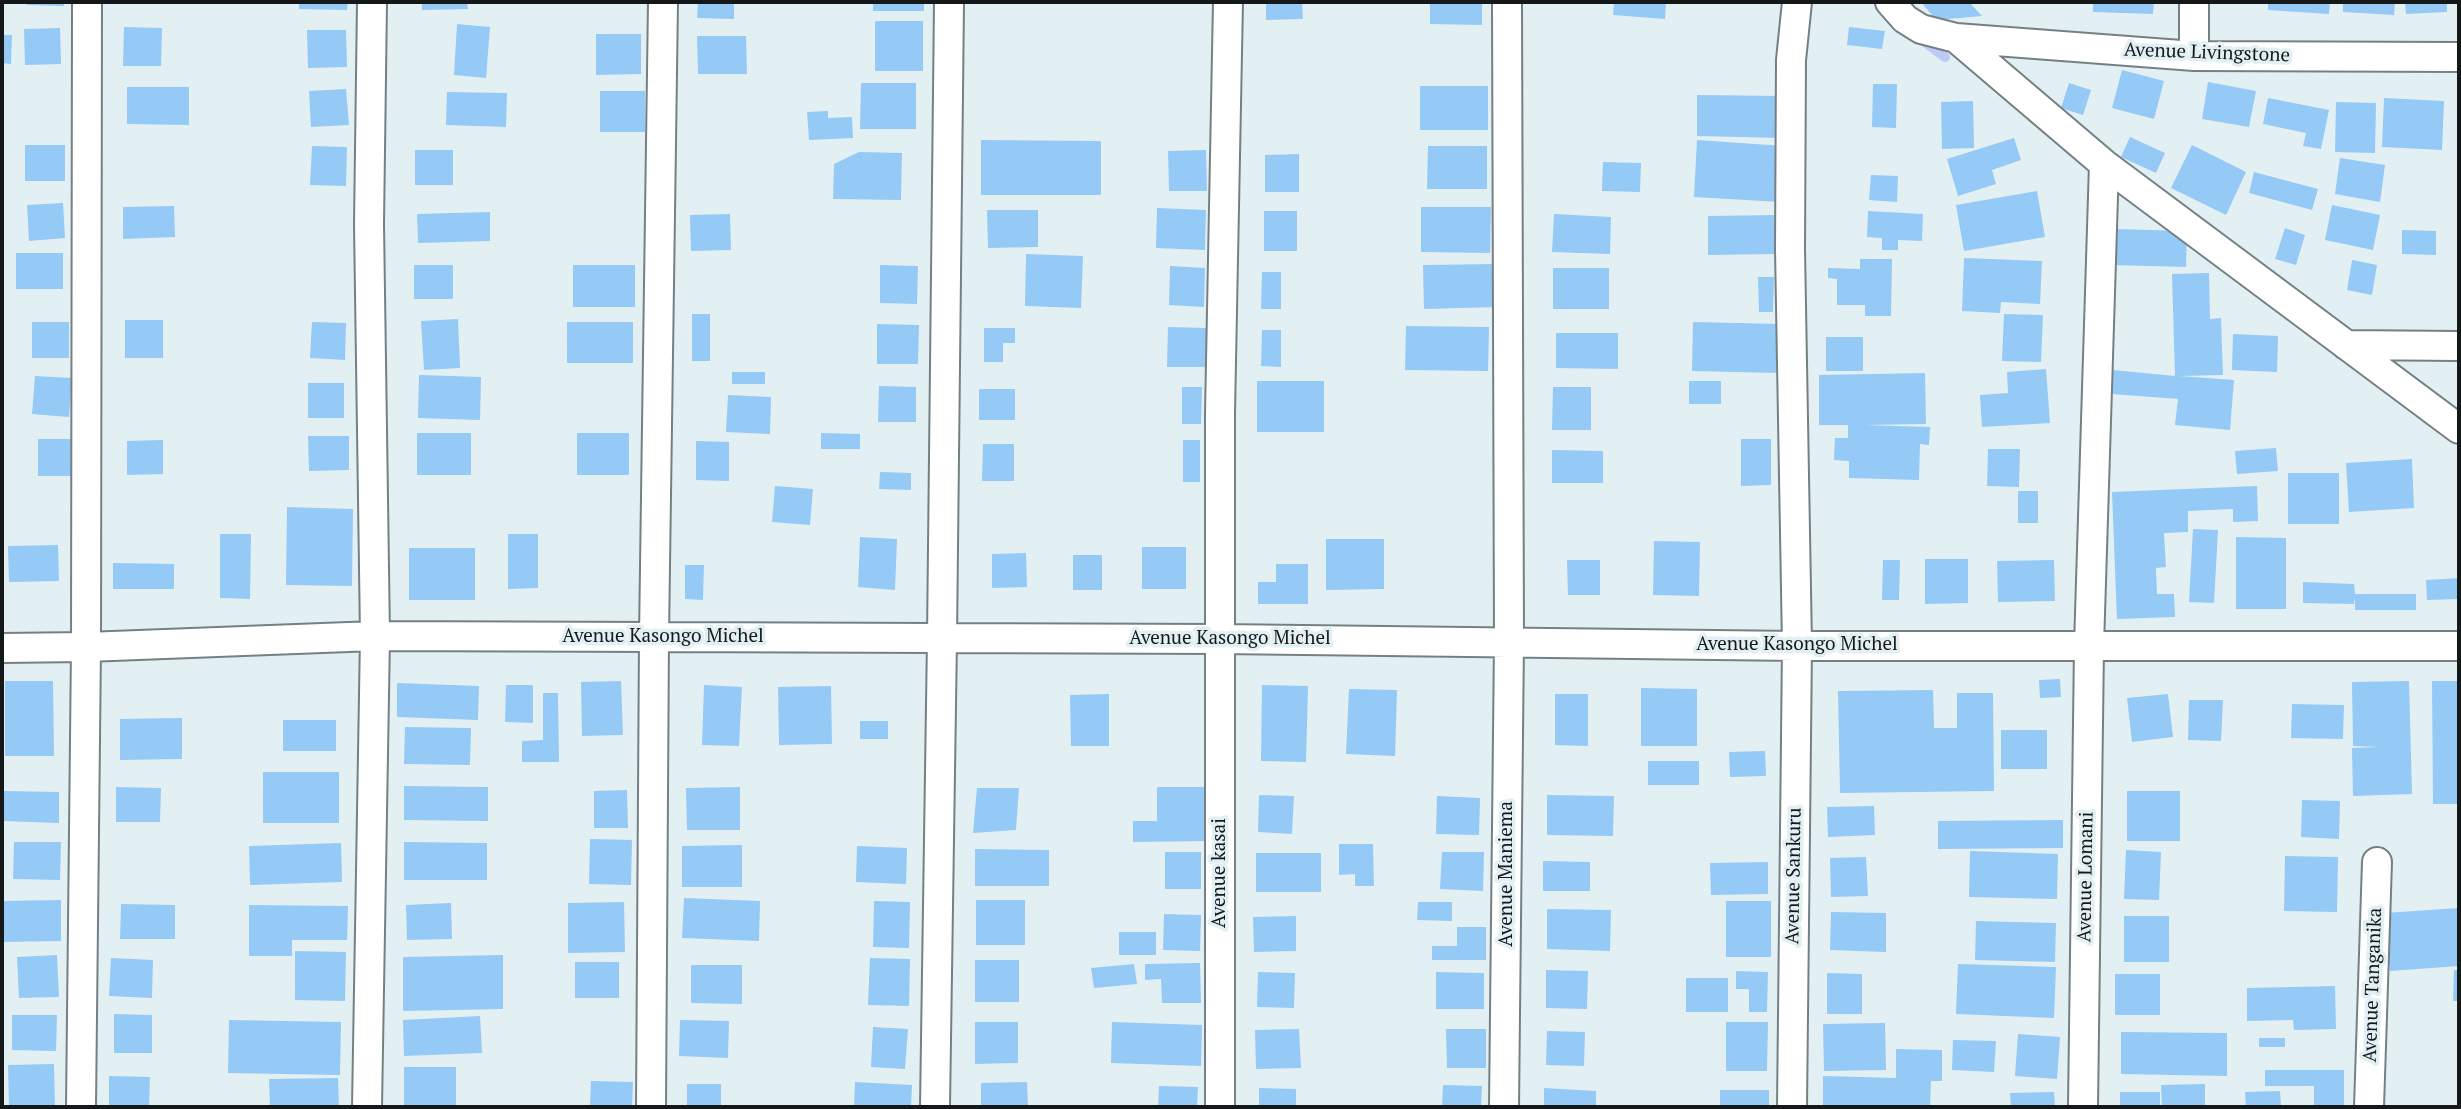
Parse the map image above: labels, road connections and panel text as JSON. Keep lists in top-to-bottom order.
{
  "streets": {
    "street": [
      "Avenue Livingstone",
      "Avenue Kasongo Michel",
      "Avenue kasai",
      "Avenue Maniema",
      "Avenue Sankuru",
      "Avenue Lomani",
      "Avenue Tanganika"
    ]
  },
  "crossings": [
    ["Avenue Kasongo Michel", "Avenue kasai"],
    ["Avenue Kasongo Michel", "Avenue Maniema"],
    ["Avenue Kasongo Michel", "Avenue Sankuru"],
    ["Avenue Kasongo Michel", "Avenue Lomani"]
  ]
}
